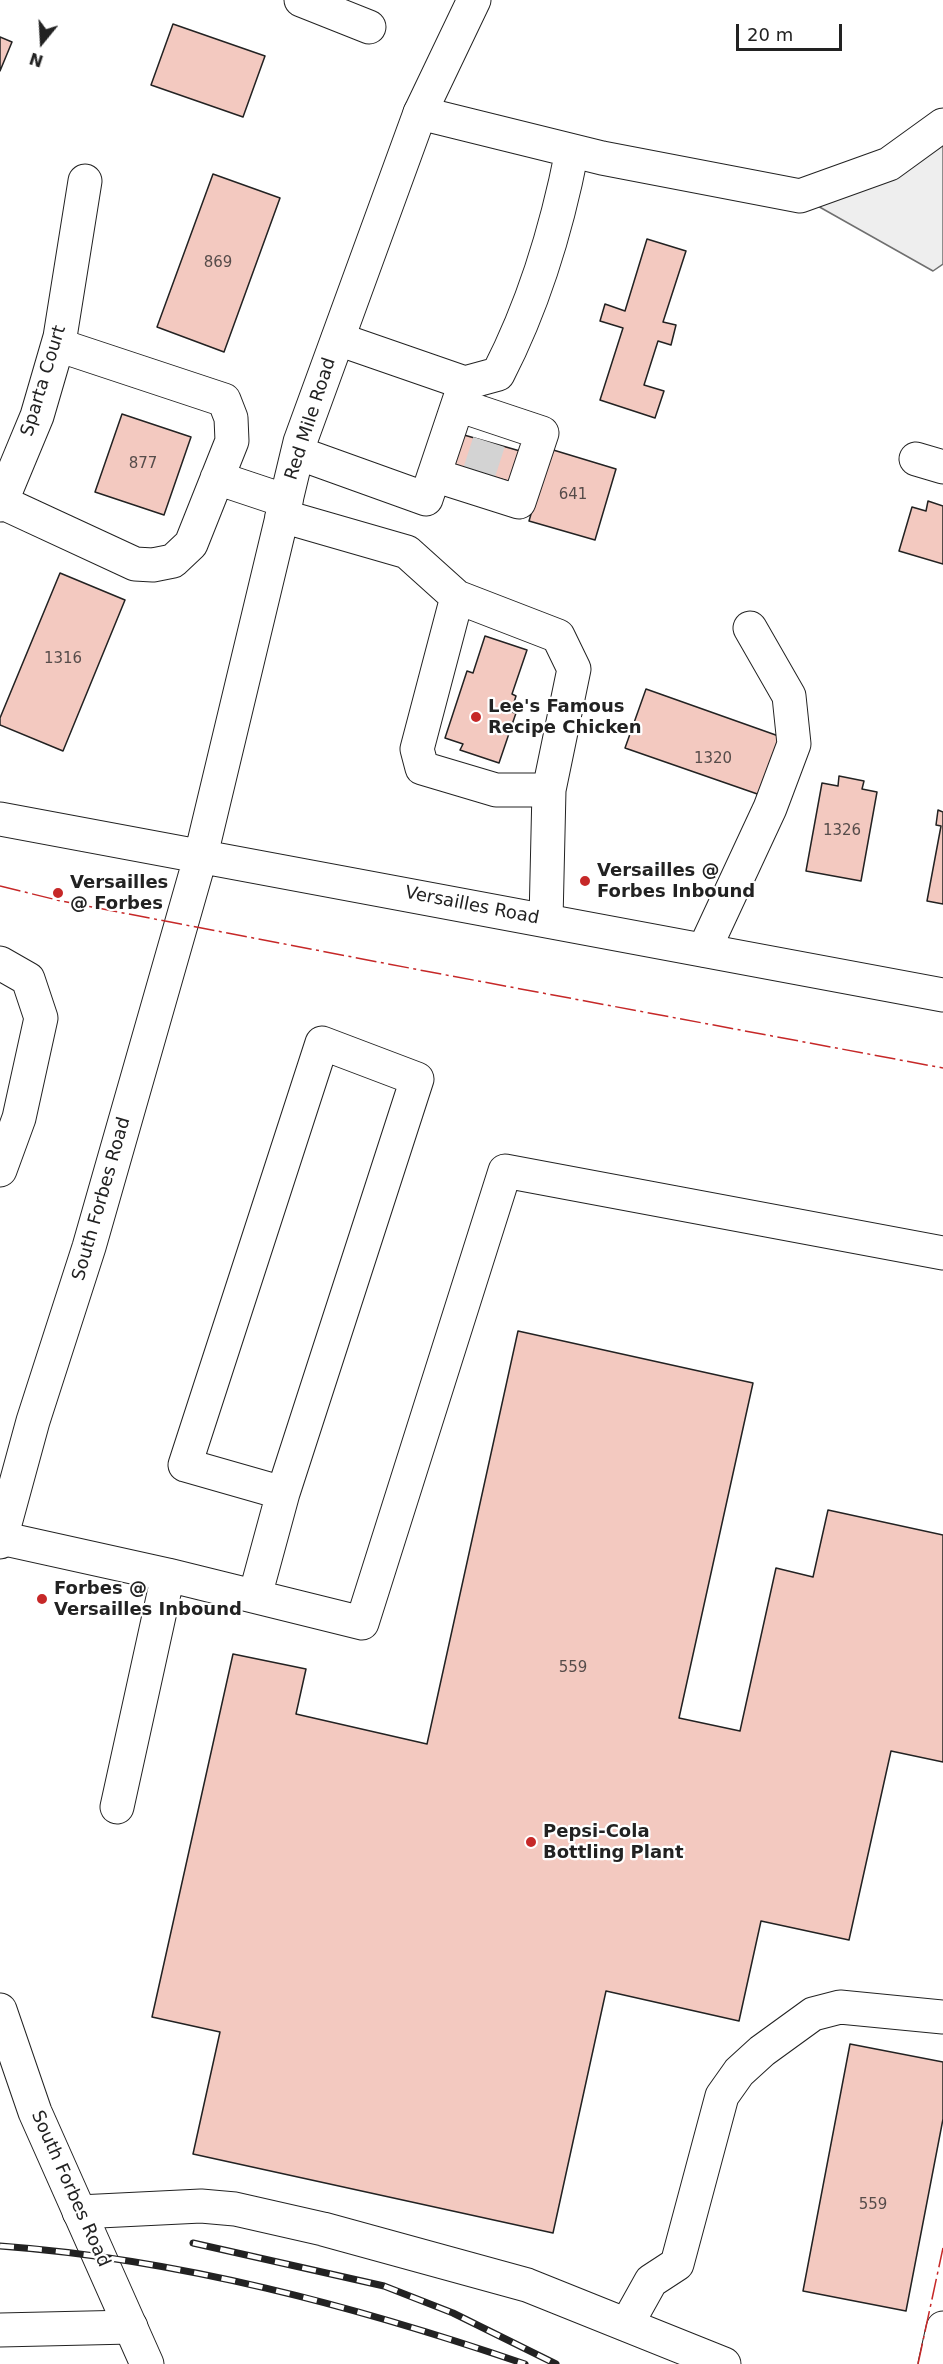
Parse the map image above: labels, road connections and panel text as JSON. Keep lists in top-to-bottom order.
{
  "streets": {
    "main road": [
      "Sparta Court",
      "Red Mile Road",
      "Versailles Road",
      "South Forbes Road"
    ]
  },
  "crossings": [
    ["Red Mile Road", "Versailles Road"],
    ["Red Mile Road", "South Forbes Road"],
    ["Versailles Road", "South Forbes Road"]
  ],
  "places": [
    "Lee's Famous Recipe Chicken",
    "Versailles @ Forbes Inbound",
    "Versailles @ Forbes",
    "Forbes @ Versailles Inbound",
    "Pepsi-Cola Bottling Plant"
  ],
  "house_numbers": [
    "869",
    "877",
    "641",
    "1316",
    "1320",
    "1326",
    "559",
    "559"
  ],
  "scale_bar": "20 m",
  "north": "bottom"
}
